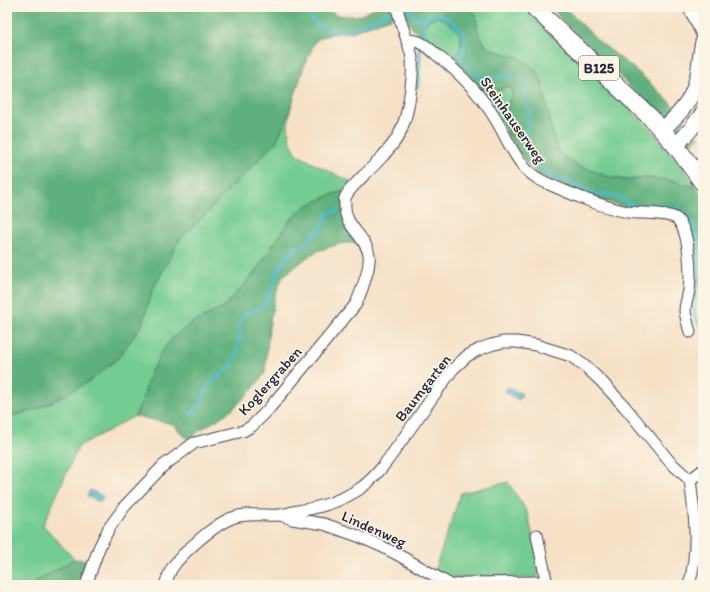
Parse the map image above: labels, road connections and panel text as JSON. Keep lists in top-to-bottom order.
{
  "streets": {
    "main road": ["B125"],
    "street": [
      "Steinhauserweg",
      "Koglergraben",
      "Baumgarten",
      "Lindenweg"
    ]
  },
  "crossings": [
    ["Steinhauserweg", "Koglergraben"],
    ["Baumgarten", "Lindenweg"]
  ]
}
